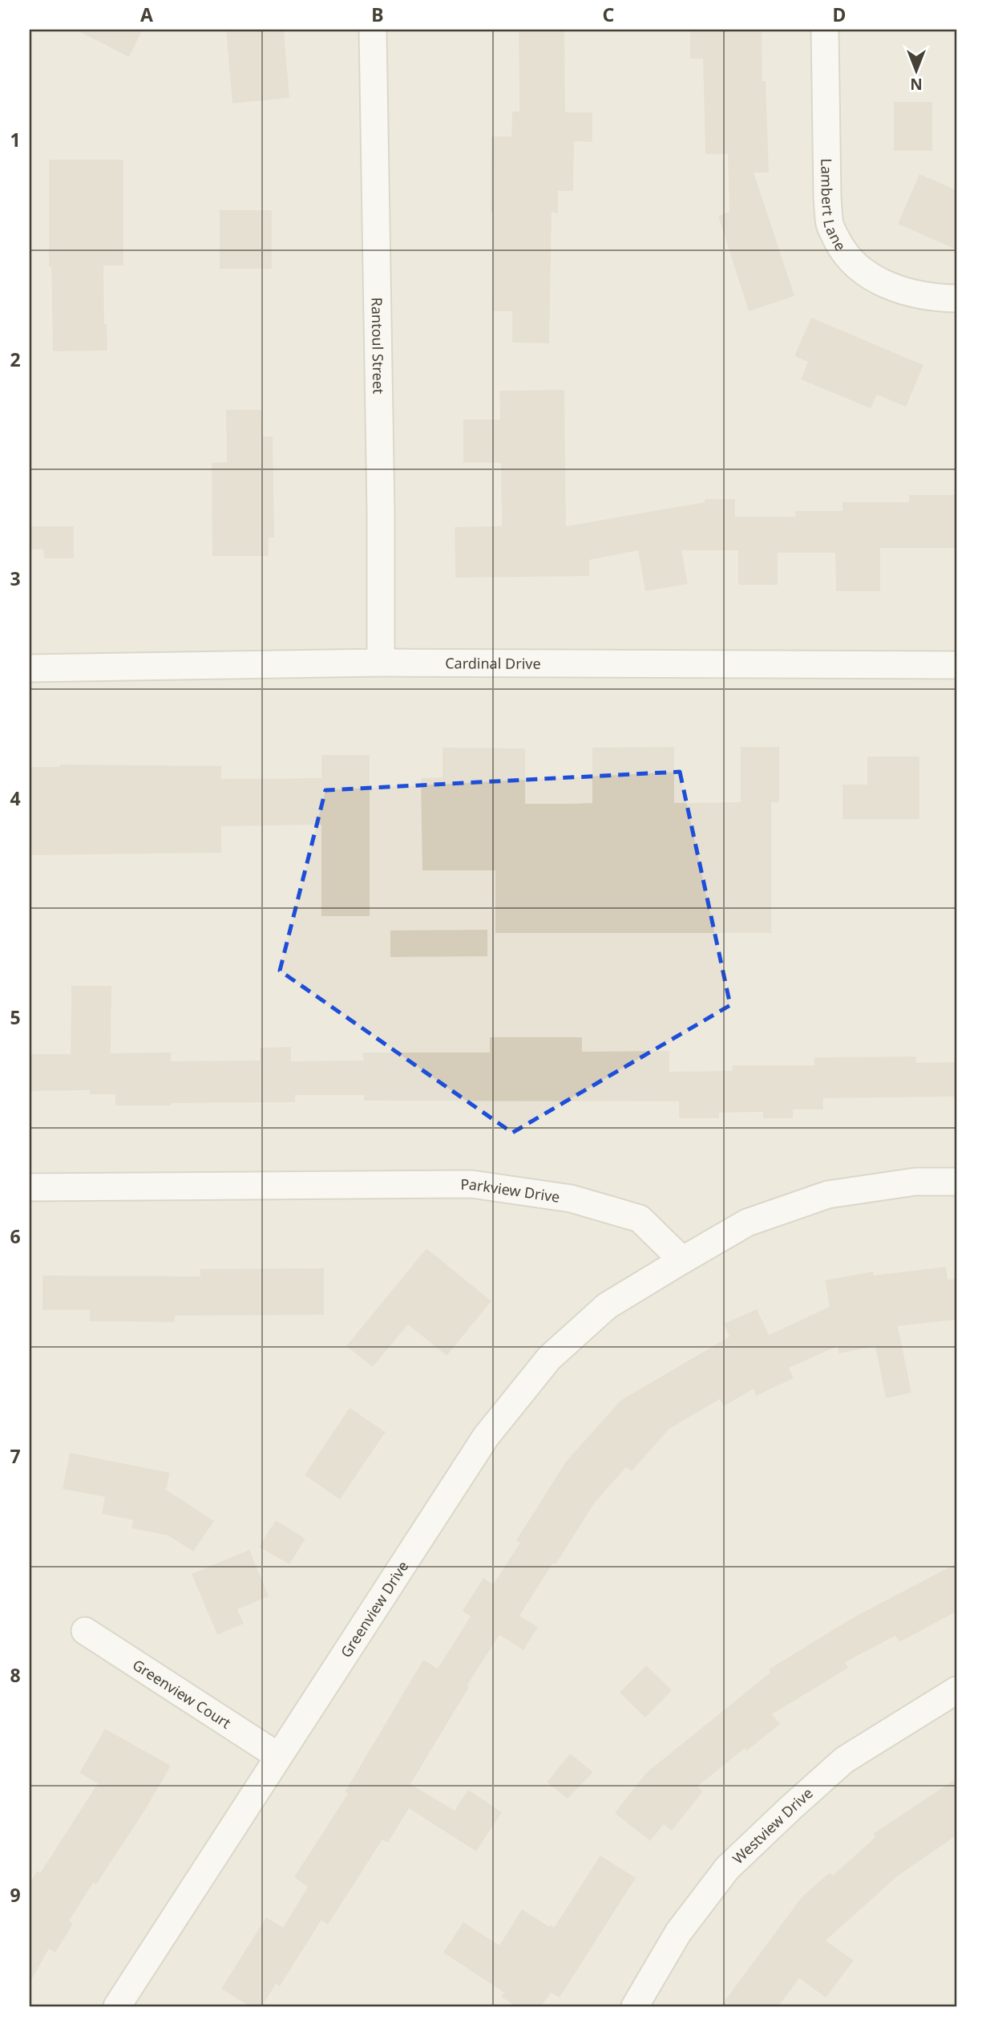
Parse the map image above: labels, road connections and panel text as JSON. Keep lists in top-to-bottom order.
{
  "streets": {
    "street": [
      "Lambert Lane",
      "Rantoul Street",
      "Cardinal Drive",
      "Parkview Drive",
      "Greenview Drive",
      "Greenview Court",
      "Westview Drive"
    ]
  },
  "crossings": [
    ["Rantoul Street", "Cardinal Drive"],
    ["Parkview Drive", "Greenview Drive"],
    ["Greenview Drive", "Greenview Court"]
  ],
  "north": "bottom",
  "grid": {
    "columns": [
      "A",
      "B",
      "C",
      "D"
    ],
    "rows": [
      "1",
      "2",
      "3",
      "4",
      "5",
      "6",
      "7",
      "8",
      "9"
    ]
  }
}
